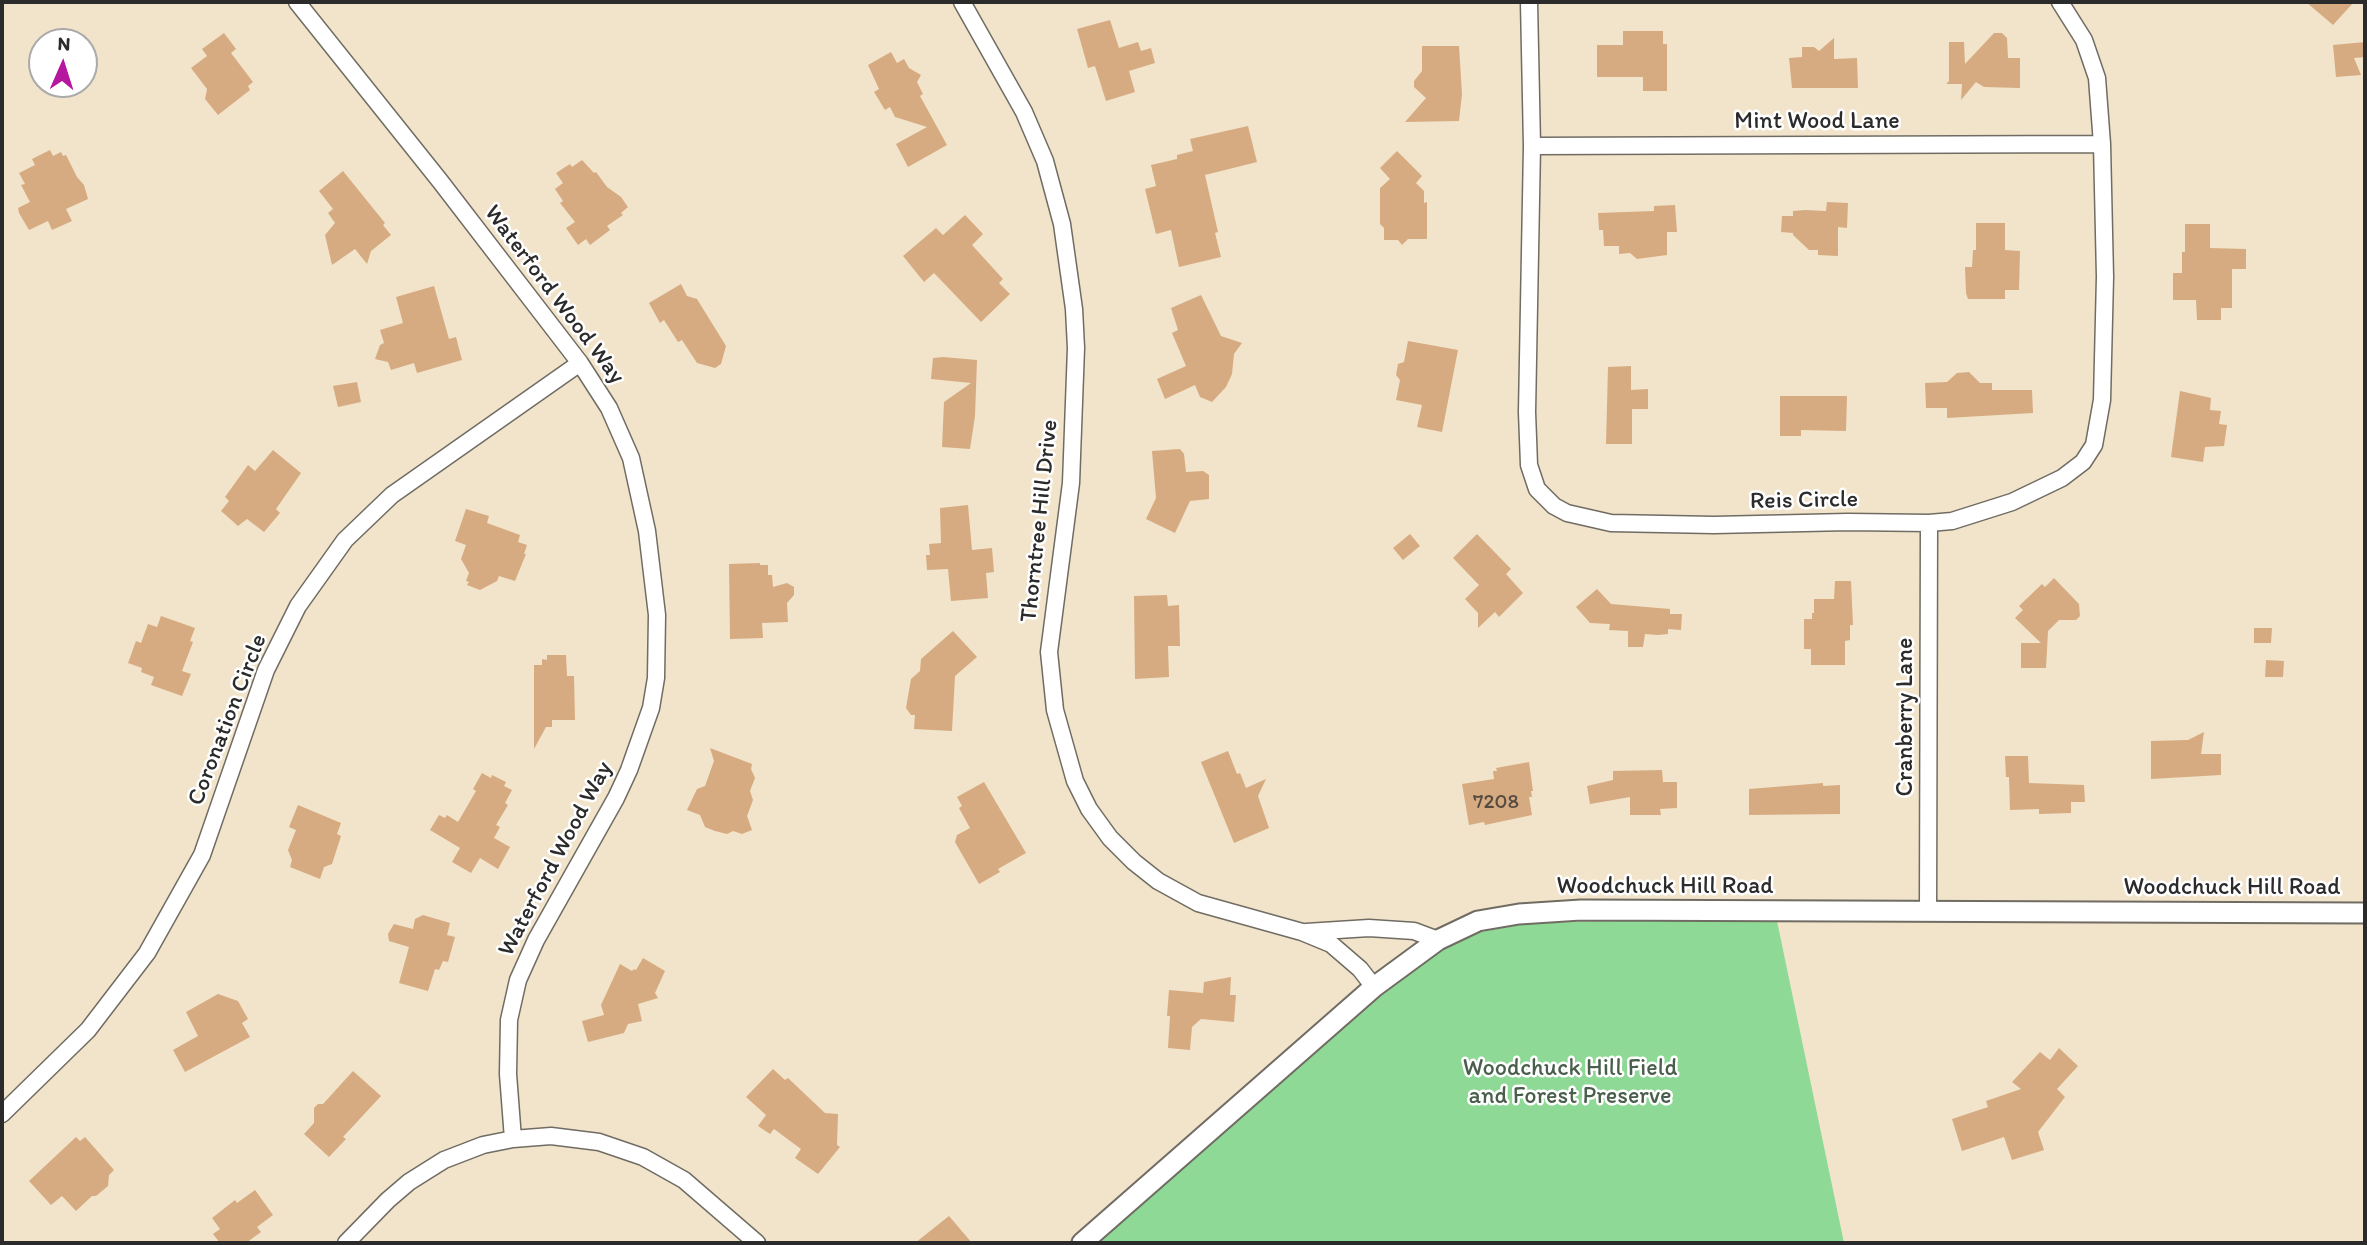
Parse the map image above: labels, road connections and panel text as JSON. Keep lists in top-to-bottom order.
{
  "streets": {
    "street": [
      "Mint Wood Lane",
      "Waterford Wood Way",
      "Reis Circle",
      "Thorntree Hill Drive",
      "Cranberry Lane",
      "Coronation Circle",
      "Woodchuck Hill Road"
    ]
  },
  "crossings": [
    ["Mint Wood Lane", "Reis Circle"],
    ["Waterford Wood Way", "Coronation Circle"],
    ["Reis Circle", "Cranberry Lane"],
    ["Thorntree Hill Drive", "Woodchuck Hill Road"],
    ["Cranberry Lane", "Woodchuck Hill Road"]
  ],
  "parks": ["Woodchuck Hill Field and Forest Preserve"],
  "house_numbers": ["7208"],
  "north": "top"
}
